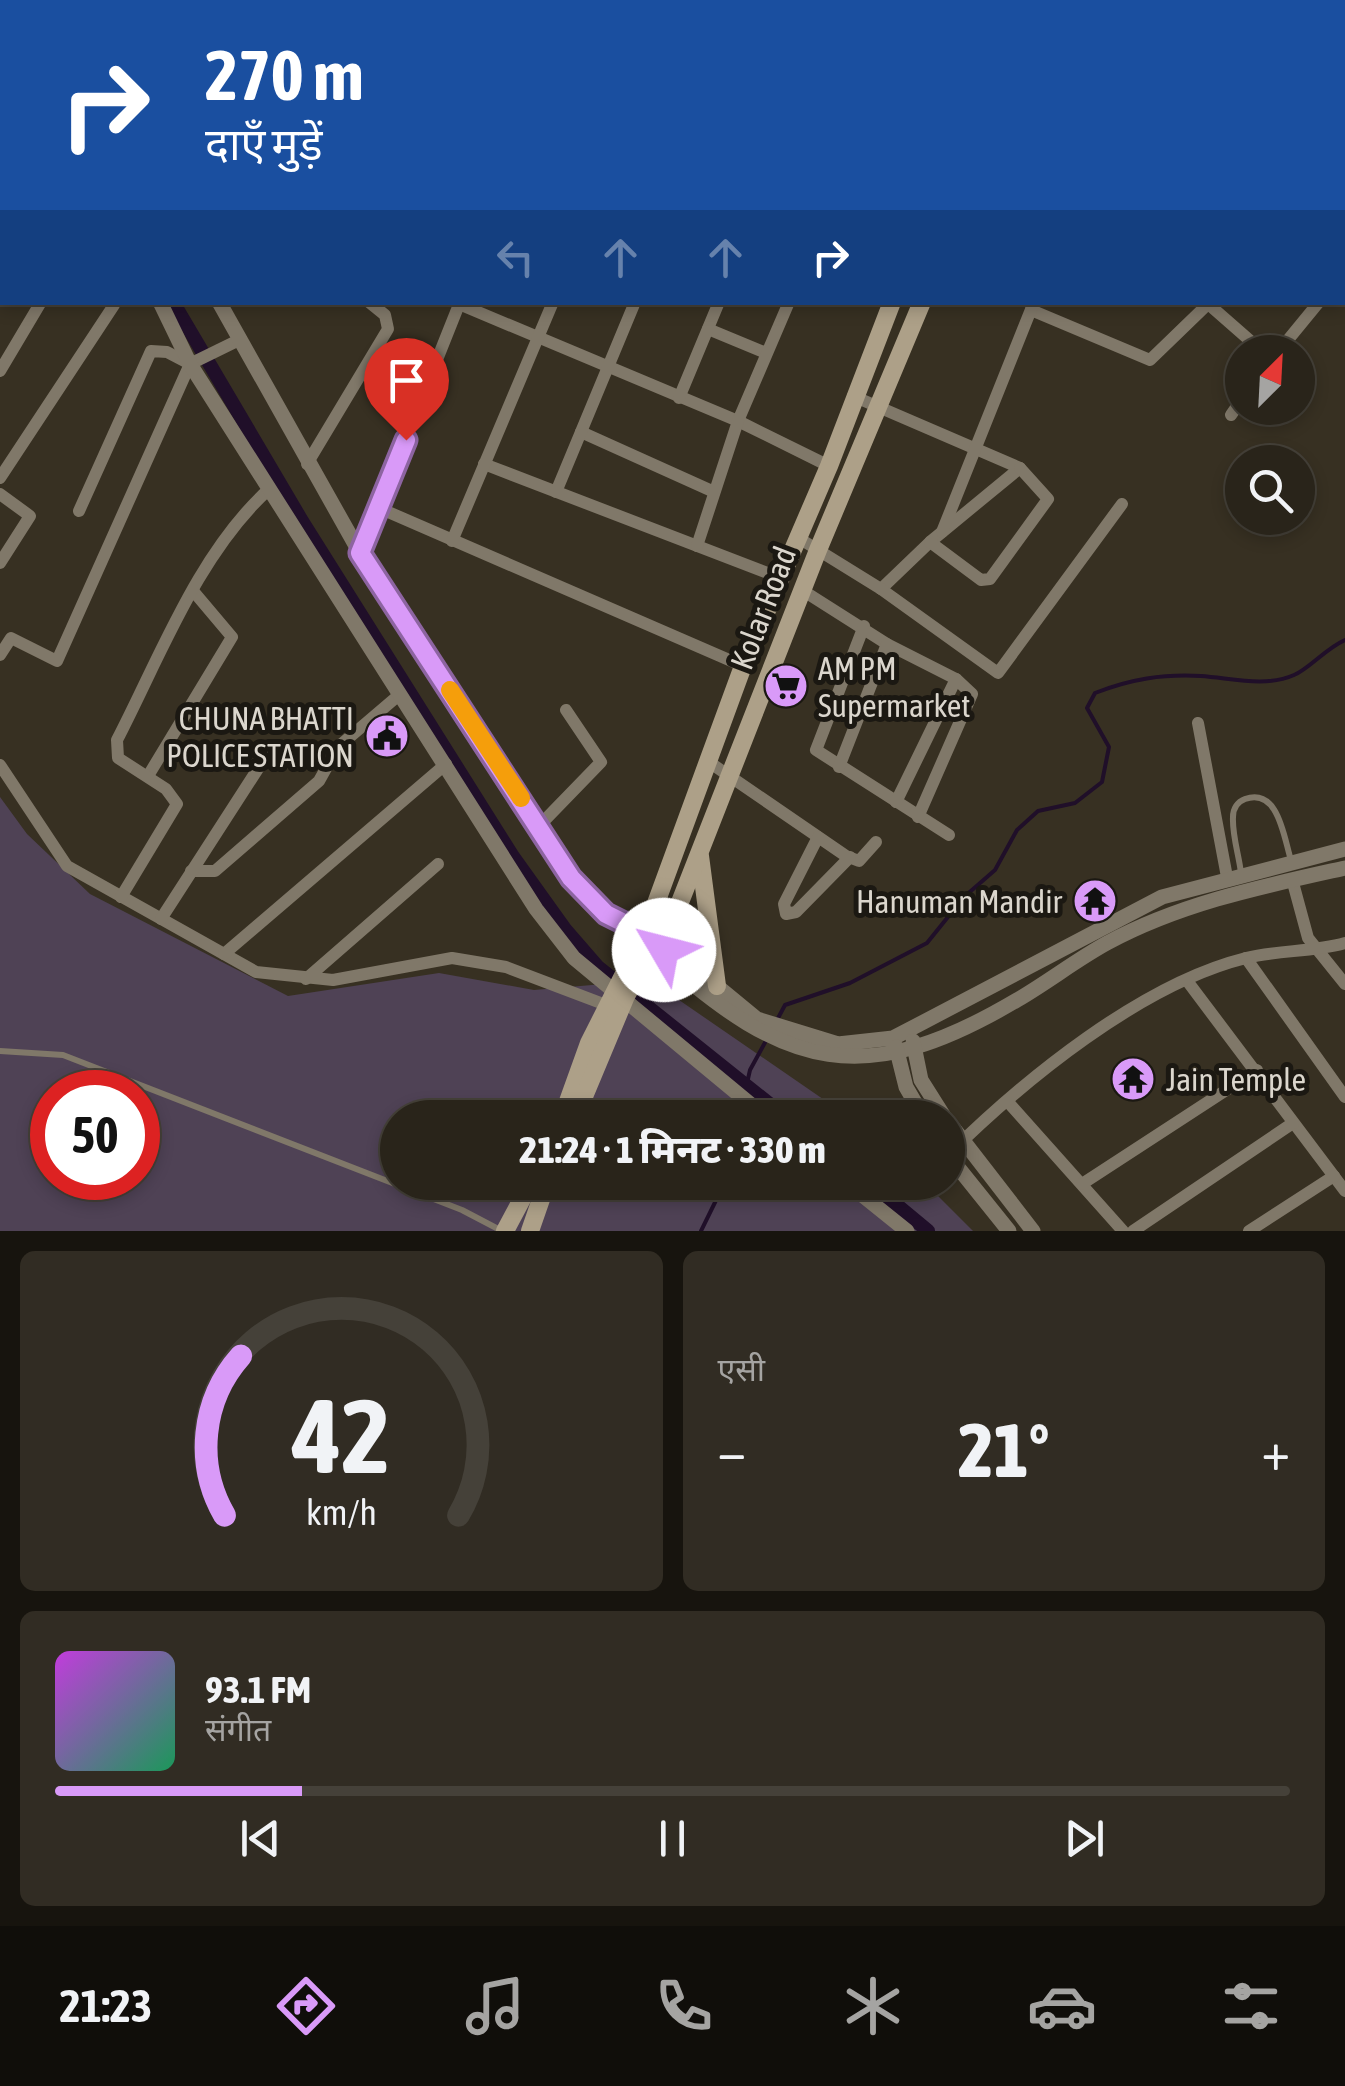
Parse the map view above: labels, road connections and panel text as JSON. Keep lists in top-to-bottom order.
{
  "streets": {
    "main road": ["Kolar Road"]
  },
  "places": {
    "supermarket": ["AM PM Supermarket"],
    "public building": ["CHUNA BHATTI POLICE STATION"],
    "temple": ["Hanuman Mandir", "Jain Temple"]
  },
  "north": "top right",
  "page": {
    "turn": ["270 m", "दाएँ मुड़ें"],
    "limit": "50",
    "trip": "21:24 · 1 मिनट · 330 m",
    "tile": "एसी",
    "heat": ["−", "21°", "+"],
    "song": ["93.1 FM", "संगीत"],
    "tabs": "21:23",
    "gauge": ["42", "km/h"]
  }
}
